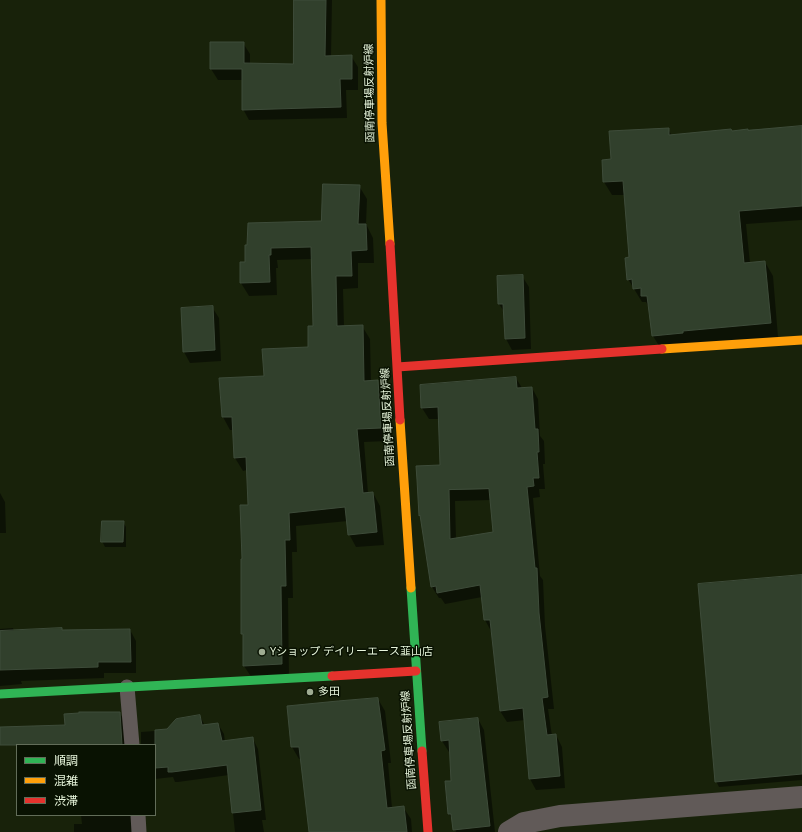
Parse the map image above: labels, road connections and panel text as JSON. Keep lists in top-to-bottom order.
{
  "streets": {
    "main road": ["函南停車場反射炉線"]
  },
  "places": ["Yショップ デイリーエース韮山店", "多田"],
  "legend": ["順調", "混雑", "渋滞"]
}
